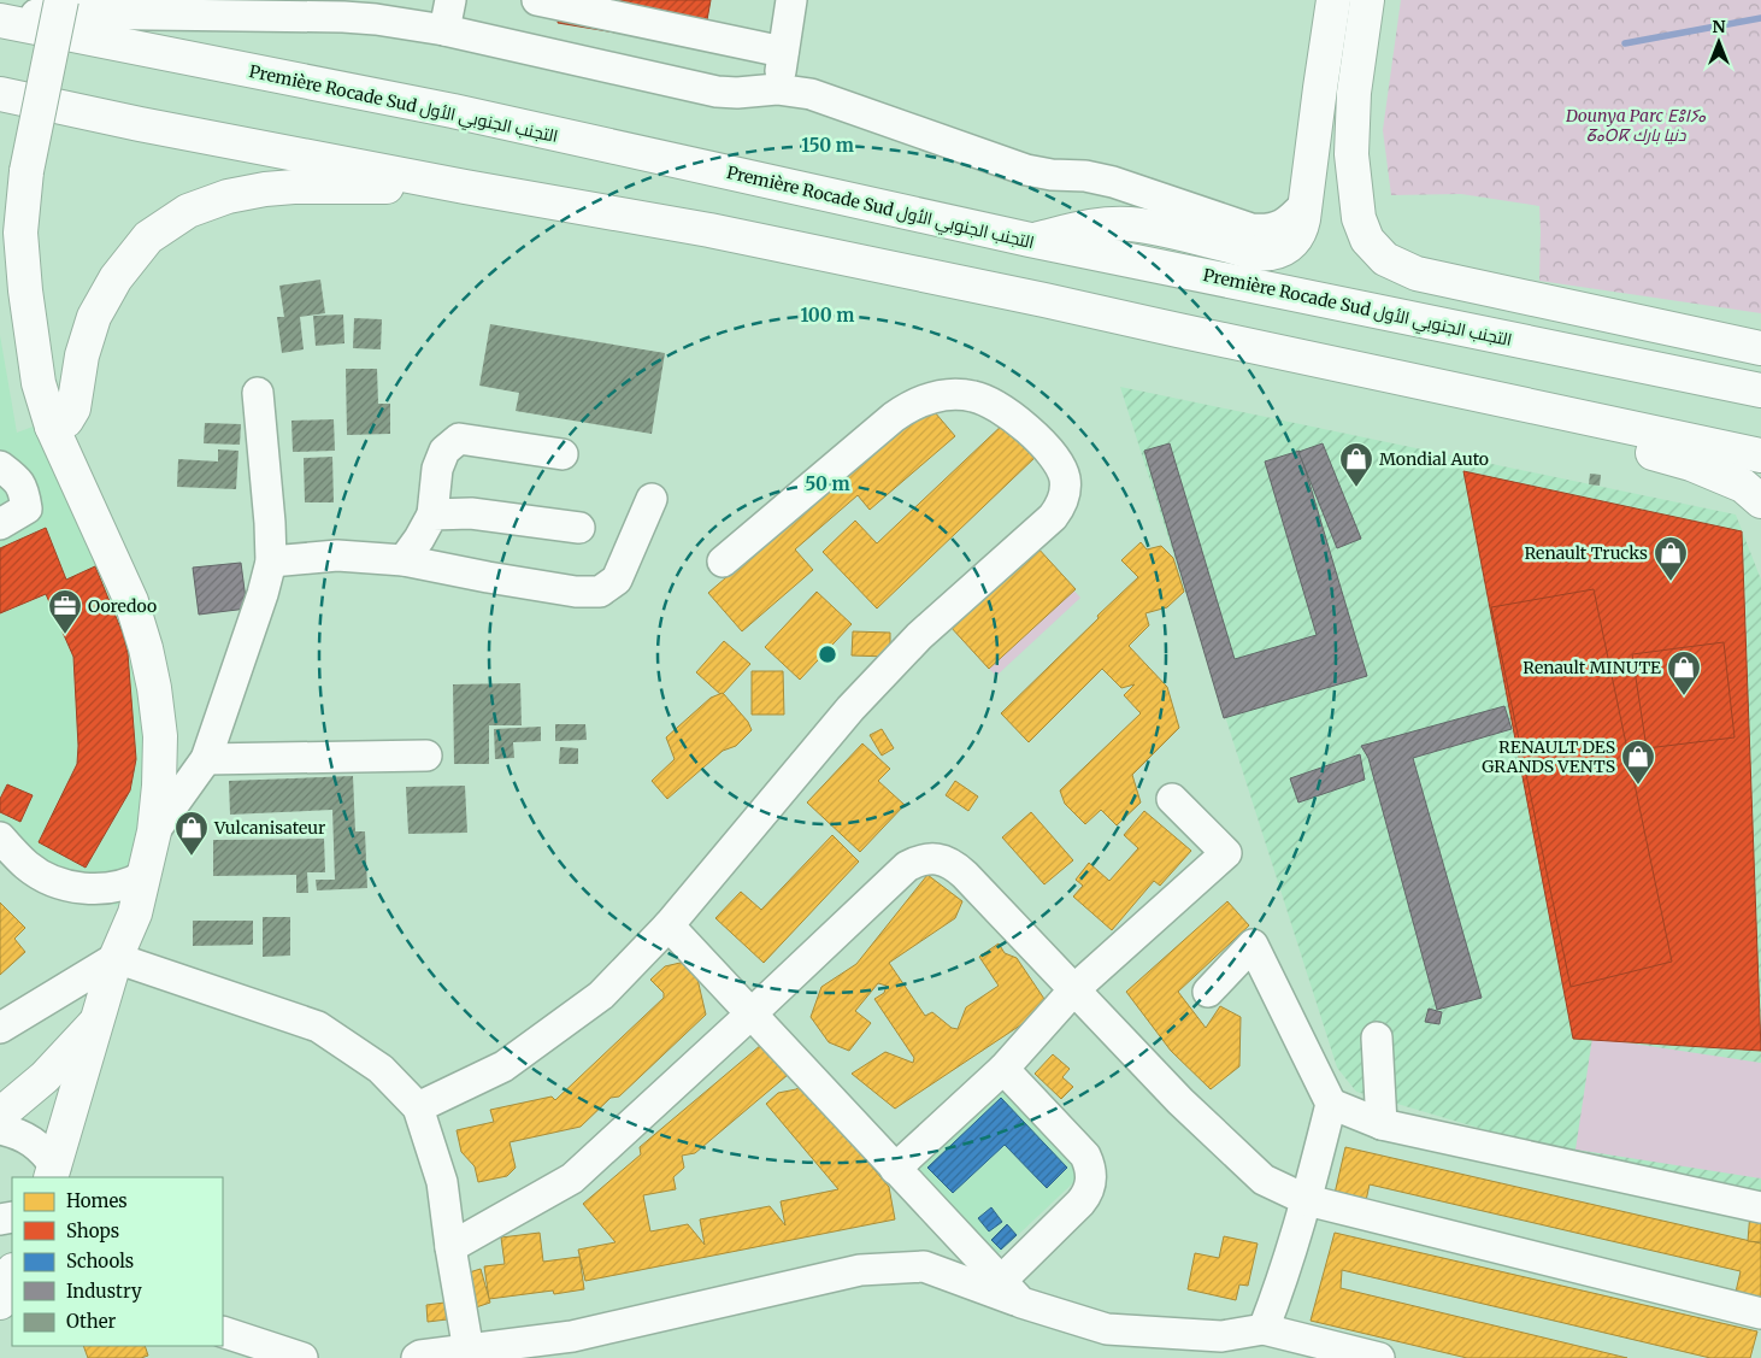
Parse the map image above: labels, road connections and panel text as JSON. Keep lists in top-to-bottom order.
{
  "streets": {
    "main road": ["Première Rocade Sud التجنب الجنوبي الأول"]
  },
  "parks": ["Dounya Parc ⴹⵓⵏⵢⴰ ⵒⴰⵔⴽ دنيا بارك"],
  "places": {
    "shop": [
      "Mondial Auto",
      "Renault Trucks",
      "Renault MINUTE",
      "RENAULT DES GRANDS VENTS",
      "Vulcanisateur"
    ],
    "office": ["Ooredoo"]
  },
  "legend": [
    "Homes",
    "Shops",
    "Schools",
    "Industry",
    "Other"
  ],
  "north": "top",
  "rings": ["150 m", "100 m", "50 m"]
}
